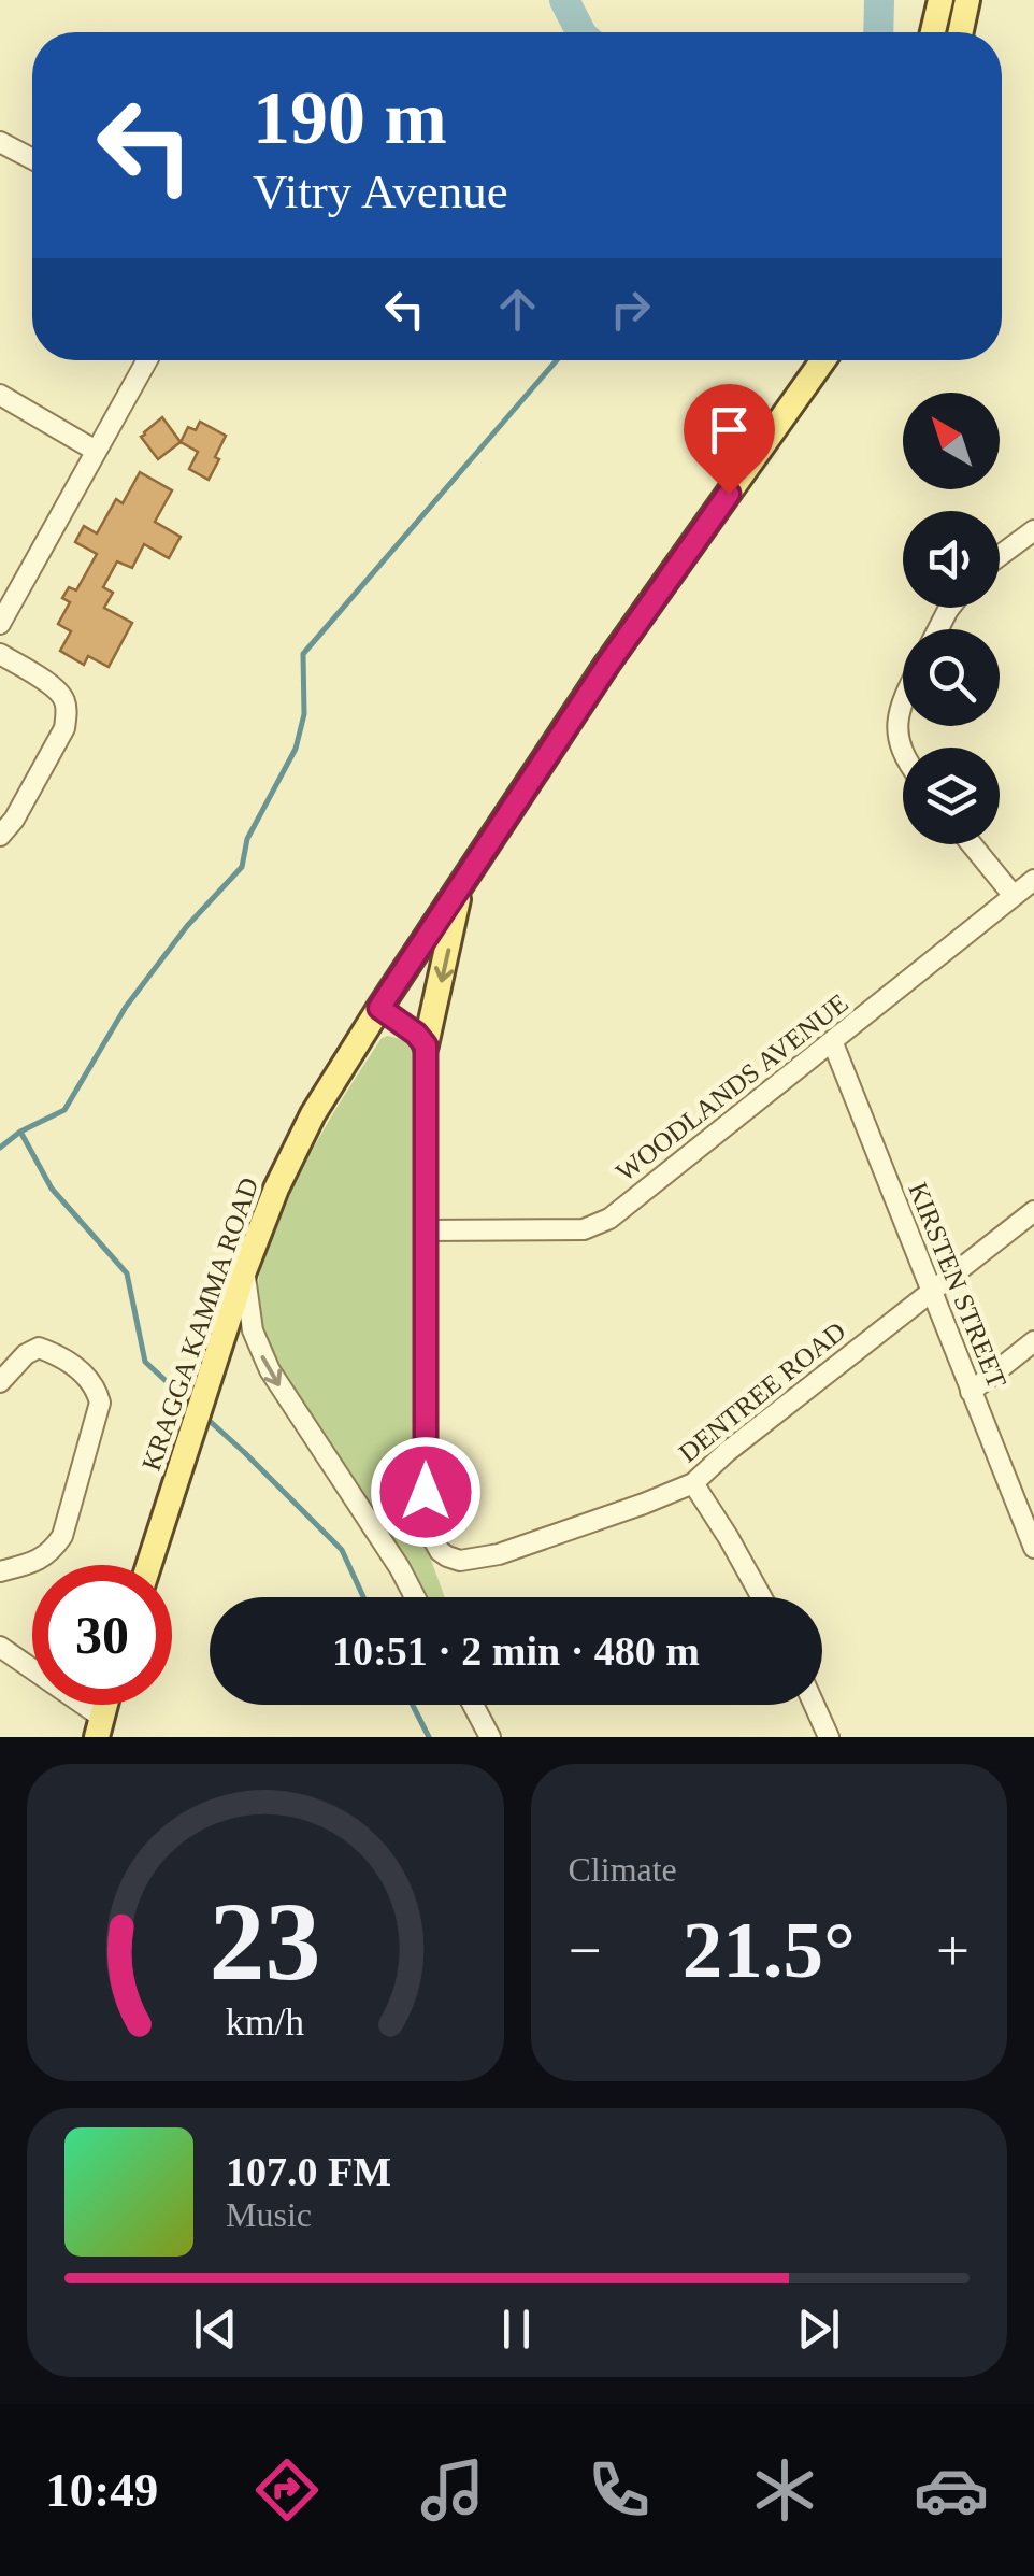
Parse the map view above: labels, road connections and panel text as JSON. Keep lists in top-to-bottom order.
{
  "streets": {
    "main road": ["KRAGGA KAMMA ROAD"],
    "street": ["WOODLANDS AVENUE", "KIRSTEN STREET", "DENTREE ROAD"]
  },
  "crossings": [
    ["WOODLANDS AVENUE", "KIRSTEN STREET"],
    ["WOODLANDS AVENUE", "DENTREE ROAD"],
    ["KIRSTEN STREET", "DENTREE ROAD"]
  ],
  "north": "top left",
  "page": {
    "turn": ["190 m", "Vitry Avenue"],
    "limit": "30",
    "trip": "10:51 · 2 min · 480 m",
    "tile": "Climate",
    "heat": ["−", "21.5°", "+"],
    "song": ["107.0 FM", "Music"],
    "tabs": "10:49",
    "gauge": ["23", "km/h"]
  }
}
